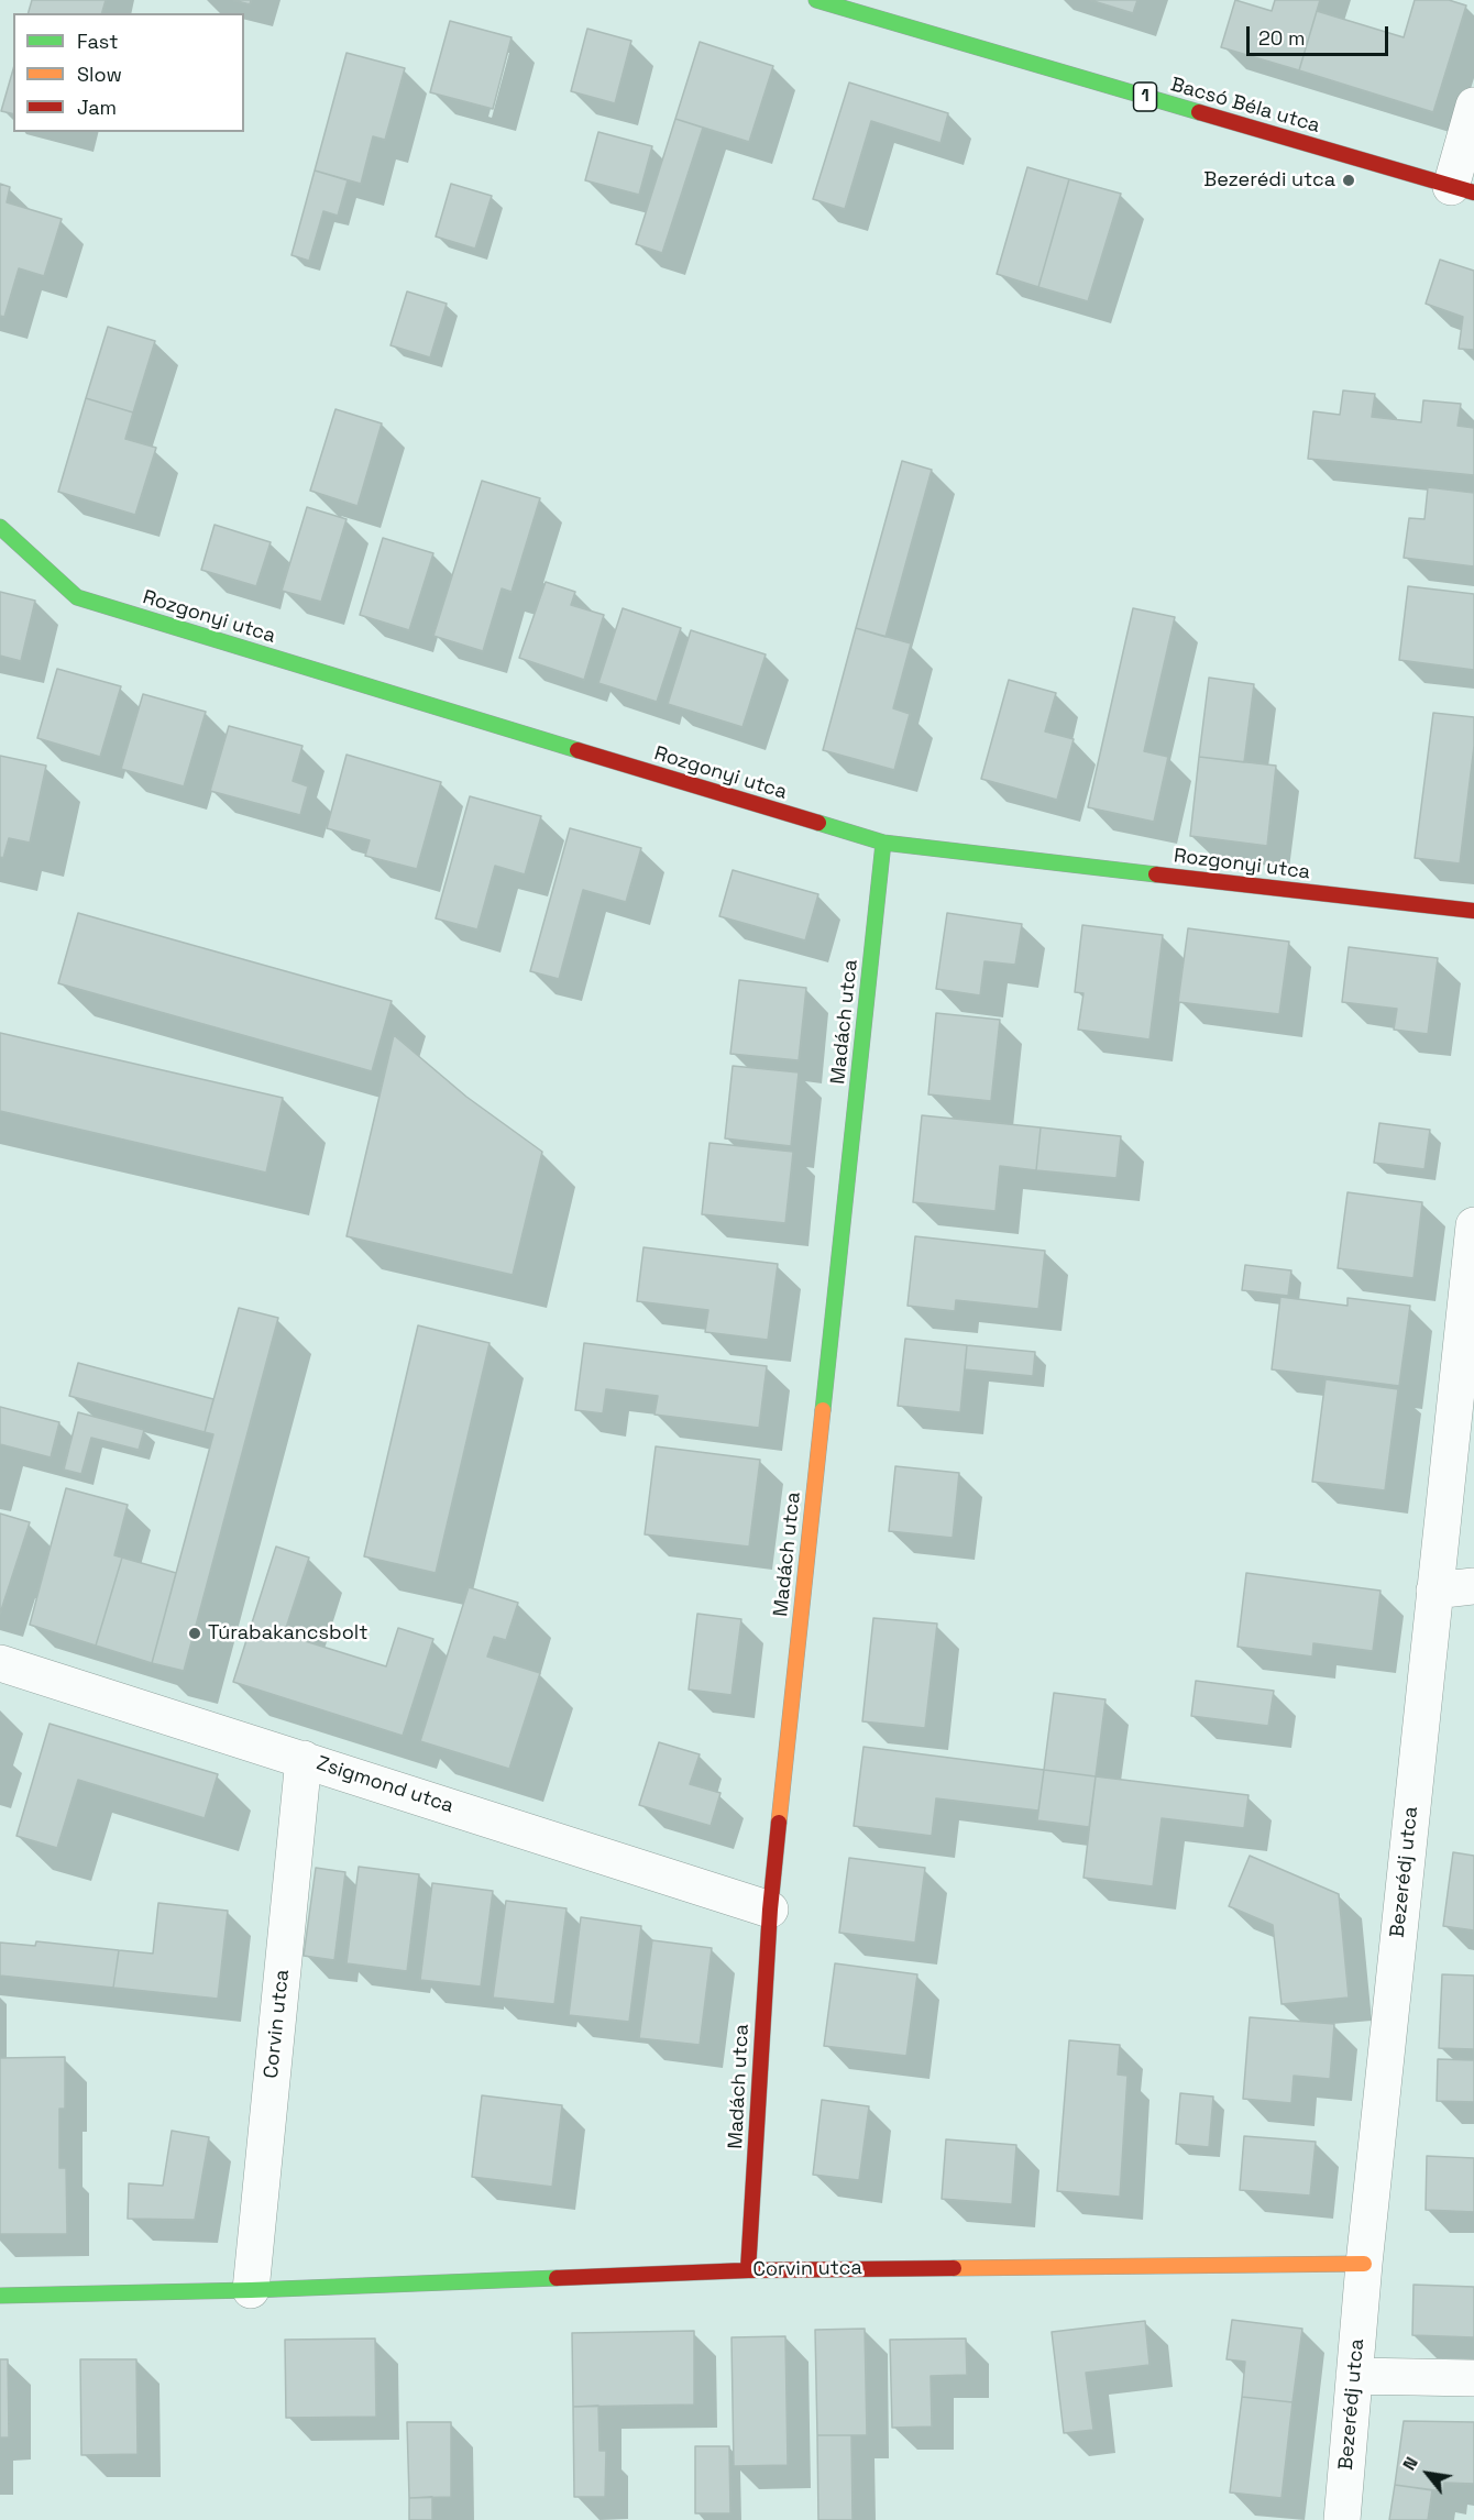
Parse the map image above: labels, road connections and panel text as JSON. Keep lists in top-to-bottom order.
{
  "streets": {
    "street": [
      "1",
      "Bacsó Béla utca",
      "Rozgonyi utca",
      "Madách utca",
      "Zsigmond utca",
      "Bezerédj utca",
      "Corvin utca"
    ]
  },
  "crossings": [
    ["Rozgonyi utca", "Madách utca"],
    ["Madách utca", "Zsigmond utca"],
    ["Madách utca", "Corvin utca"],
    ["Zsigmond utca", "Corvin utca"],
    ["Bezerédj utca", "Corvin utca"]
  ],
  "places": ["Bezerédi utca", "Túrabakancsbolt"],
  "legend": ["Fast", "Slow", "Jam"],
  "scale_bar": "20 m",
  "north": "top left"
}
